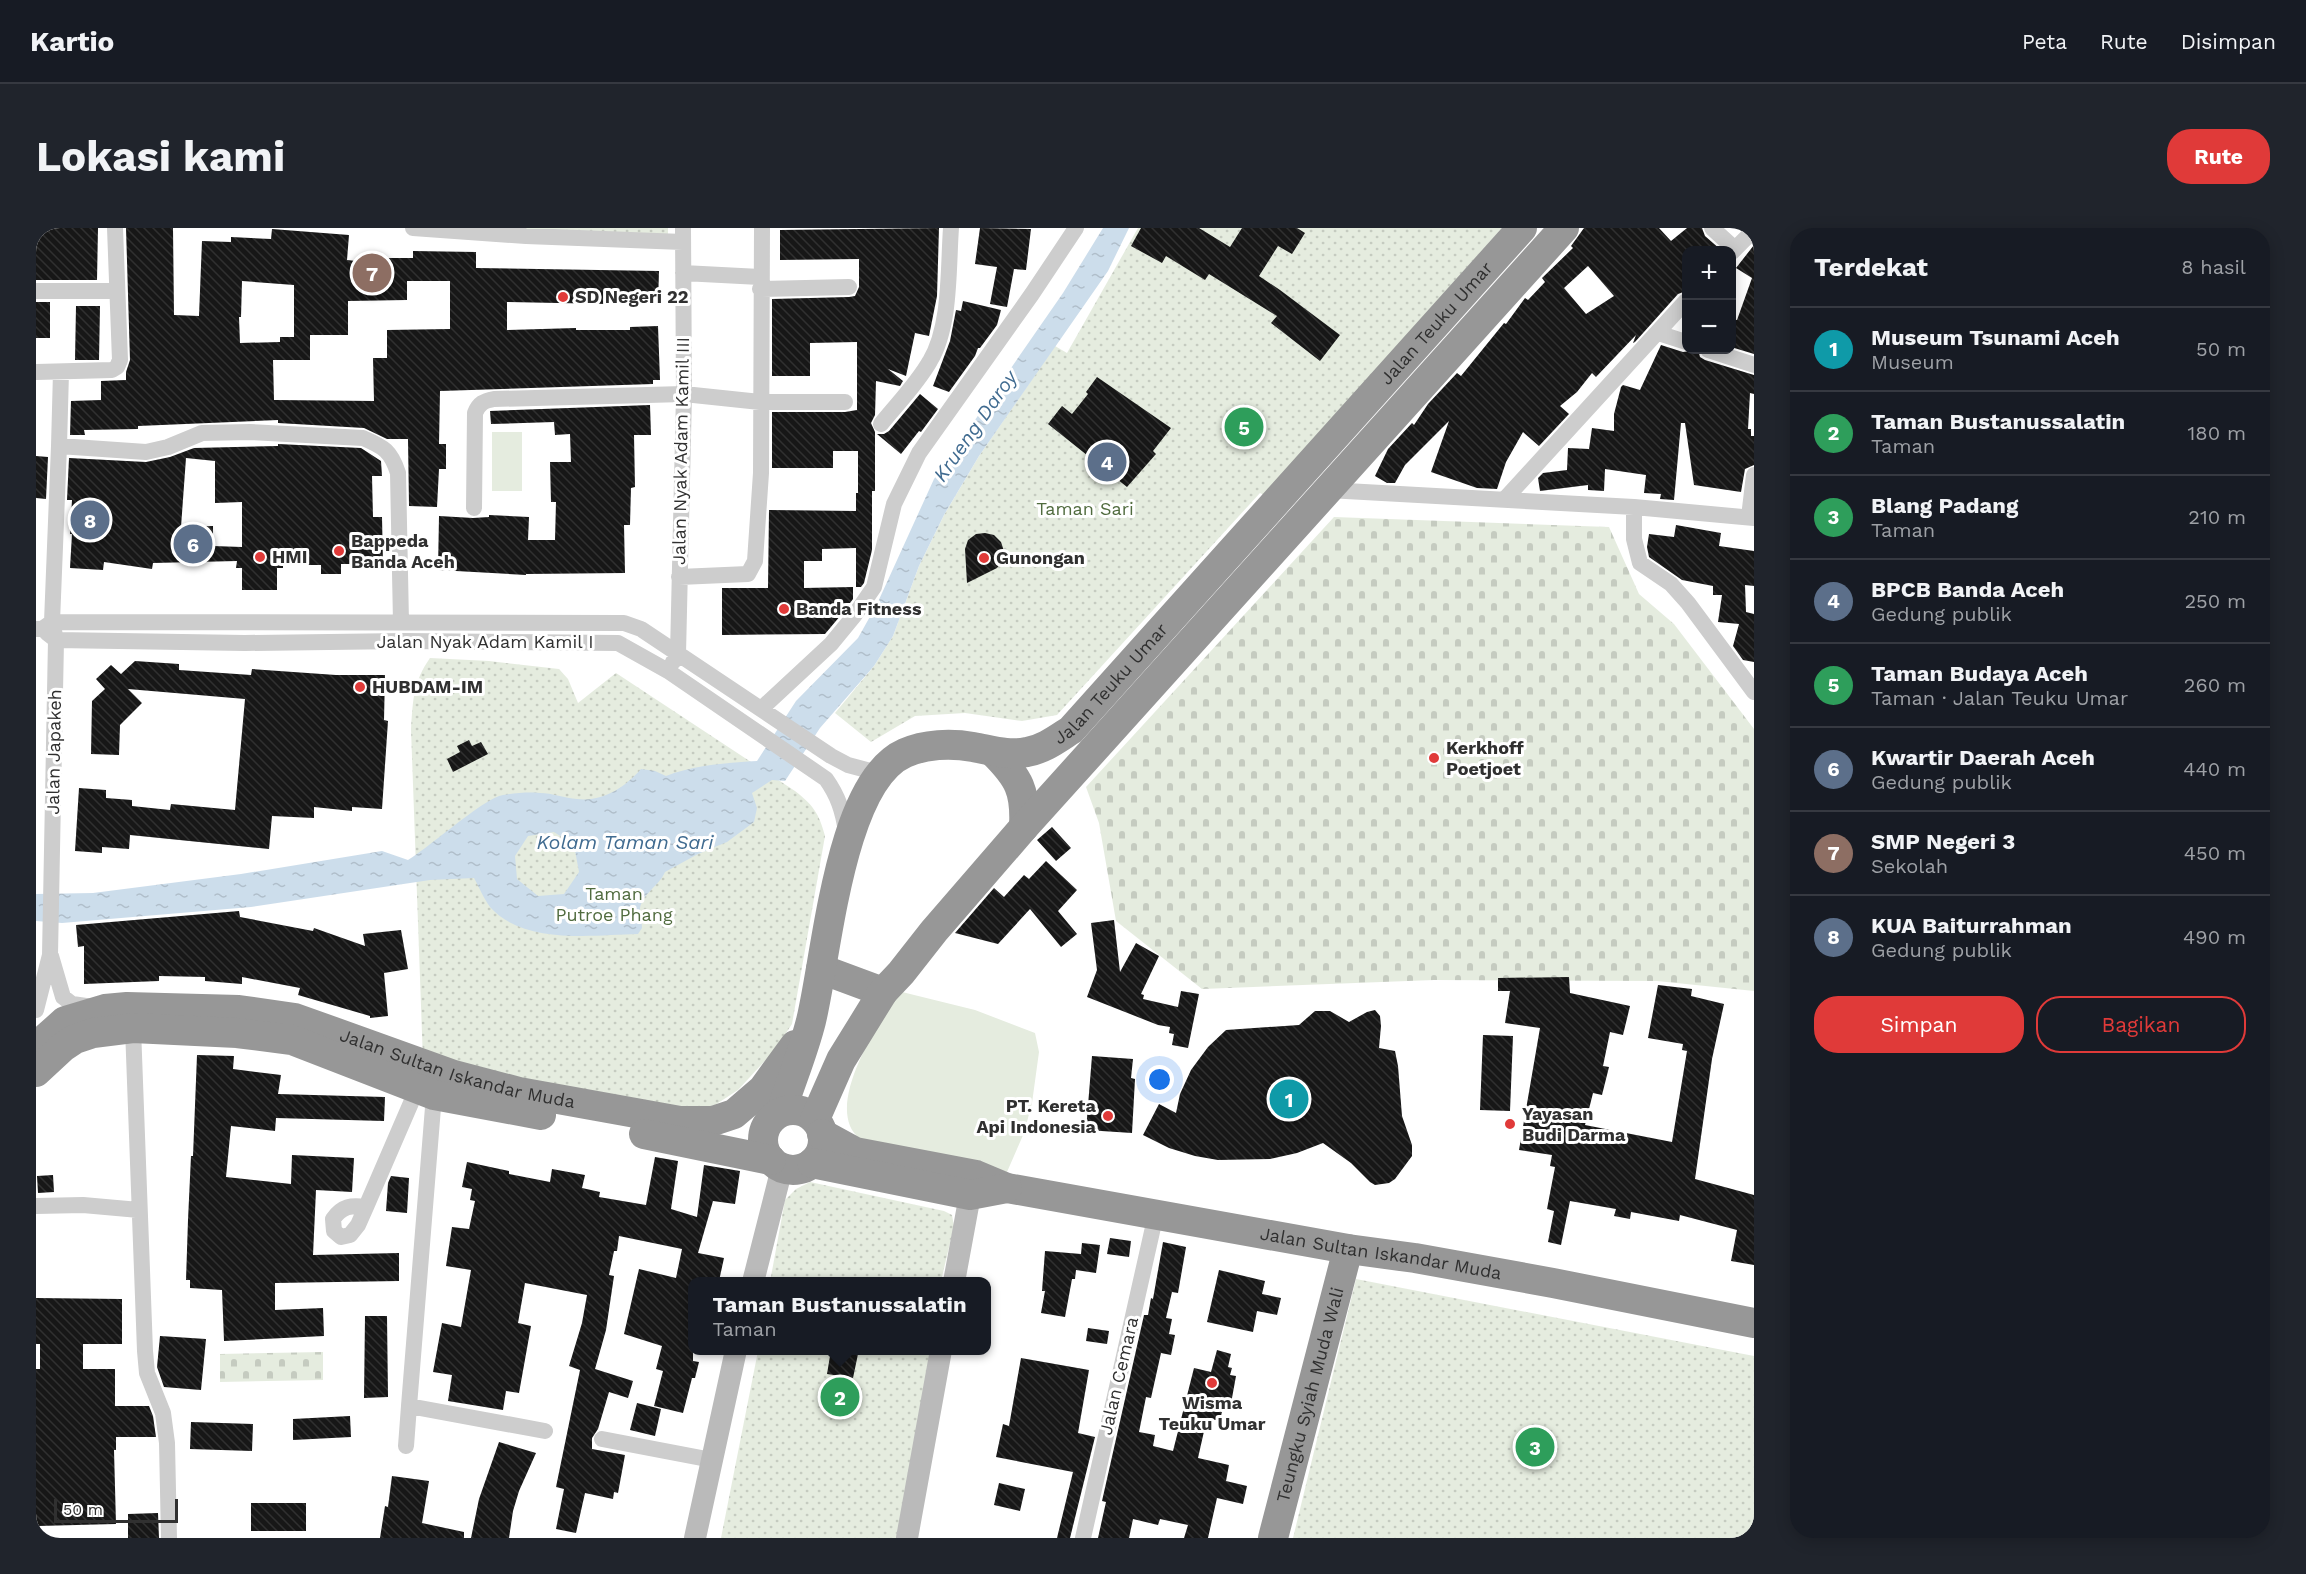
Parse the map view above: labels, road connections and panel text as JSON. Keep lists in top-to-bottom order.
{
  "streets": {
    "highway": ["Jalan Teuku Umar", "Jalan Sultan Iskandar Muda", "Teungku Syiah Muda Wali"],
    "street": [
      "Jalan Nyak Adam Kamil III",
      "Jalan Nyak Adam Kamil I",
      "Jalan Japakeh",
      "Jalan Cemara"
    ]
  },
  "crossings": [
    ["Jalan Teuku Umar", "Jalan Nyak Adam Kamil I"],
    ["Jalan Teuku Umar", "Jalan Sultan Iskandar Muda"],
    ["Jalan Nyak Adam Kamil III", "Jalan Nyak Adam Kamil I"],
    ["Jalan Nyak Adam Kamil I", "Jalan Japakeh"],
    ["Jalan Sultan Iskandar Muda", "Jalan Cemara"],
    ["Jalan Sultan Iskandar Muda", "Teungku Syiah Muda Wali"]
  ],
  "water": ["Krueng Daroy", "Kolam Taman Sari"],
  "parks": ["Taman Sari", "Taman Putroe Phang"],
  "places": [
    "SD Negeri 22",
    "Bappeda Banda Aceh",
    "HMI",
    "Gunongan",
    "Banda Fitness",
    "HUBDAM-IM",
    "Kerkhoff Poetjoet",
    "PT. Kereta Api Indonesia",
    "Yayasan Budi Darma",
    "Wisma Teuku Umar"
  ],
  "scale_bar": "50 m",
  "page": {
    "header": "Kartio",
    "nav": ["Peta", "Rute", "Disimpan"],
    "buttons": [
      "Rute",
      ["Simpan", "Bagikan"]
    ],
    "title": "Lokasi kami",
    "heading": ["Terdekat", "8 hasil"],
    "map_buttons": ["+", "−"],
    "pins": [
      "7",
      "5",
      "4",
      "8",
      "6",
      "1",
      "2",
      "3"
    ],
    "list": [
      {
        "mark": "1",
        "name": "Museum Tsunami Aceh",
        "note": "Museum",
        "value": "50 m"
      },
      {
        "mark": "2",
        "name": "Taman Bustanussalatin",
        "note": "Taman",
        "value": "180 m"
      },
      {
        "mark": "3",
        "name": "Blang Padang",
        "note": "Taman",
        "value": "210 m"
      },
      {
        "mark": "4",
        "name": "BPCB Banda Aceh",
        "note": "Gedung publik",
        "value": "250 m"
      },
      {
        "mark": "5",
        "name": "Taman Budaya Aceh",
        "note": "Taman · Jalan Teuku Umar",
        "value": "260 m"
      },
      {
        "mark": "6",
        "name": "Kwartir Daerah Aceh",
        "note": "Gedung publik",
        "value": "440 m"
      },
      {
        "mark": "7",
        "name": "SMP Negeri 3",
        "note": "Sekolah",
        "value": "450 m"
      },
      {
        "mark": "8",
        "name": "KUA Baiturrahman",
        "note": "Gedung publik",
        "value": "490 m"
      }
    ],
    "popup": ["Taman Bustanussalatin", "Taman"],
    "scale": "50 m"
  }
}
